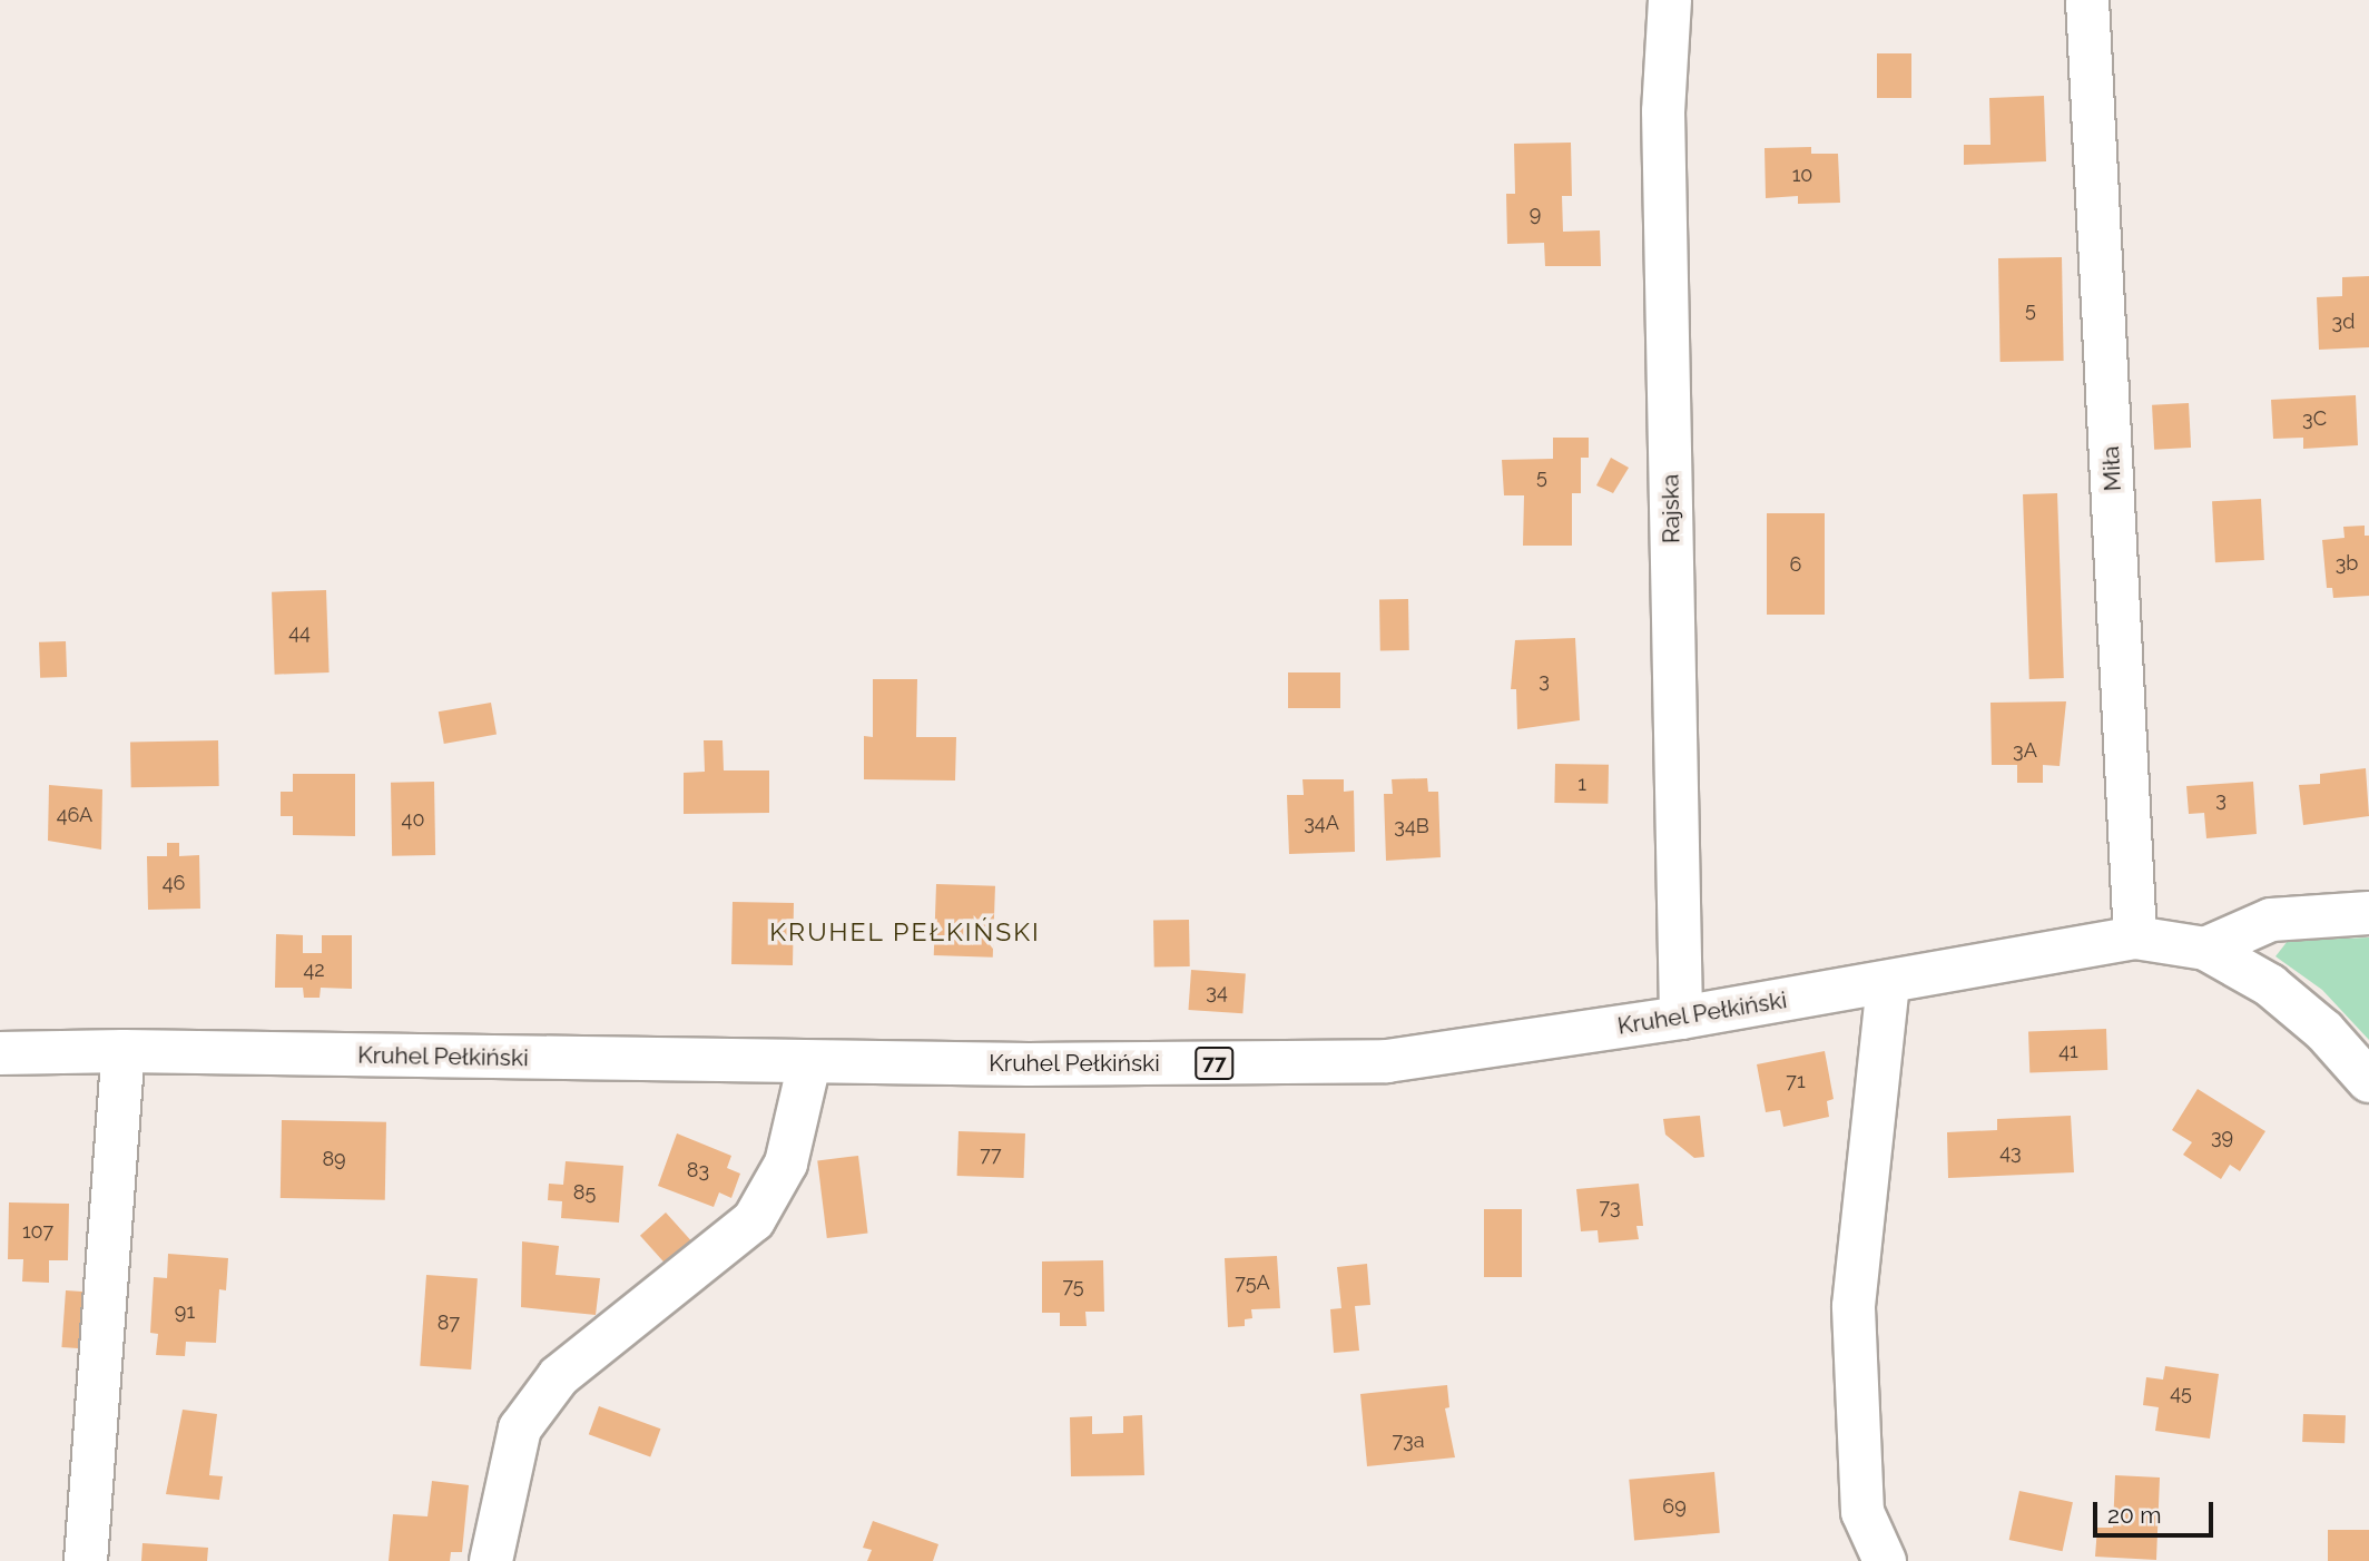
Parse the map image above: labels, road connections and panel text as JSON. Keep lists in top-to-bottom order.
{
  "streets": {
    "main road": [
      "Miła",
      "Rajska",
      "Kruhel Pełkiński",
      "77"
    ]
  },
  "crossings": [
    ["Miła", "Kruhel Pełkiński"],
    ["Rajska", "Kruhel Pełkiński"]
  ],
  "districts": ["KRUHEL PEŁKIŃSKI"],
  "house_numbers": [
    "10",
    "9",
    "5",
    "3d",
    "3C",
    "5",
    "3b",
    "6",
    "44",
    "3",
    "3A",
    "1",
    "3",
    "46A",
    "40",
    "34A",
    "34B",
    "46",
    "42",
    "34",
    "41",
    "71",
    "39",
    "43",
    "77",
    "89",
    "83",
    "85",
    "73",
    "107",
    "75A",
    "75",
    "91",
    "87",
    "45",
    "73a",
    "69"
  ],
  "scale_bar": "20 m"
}
